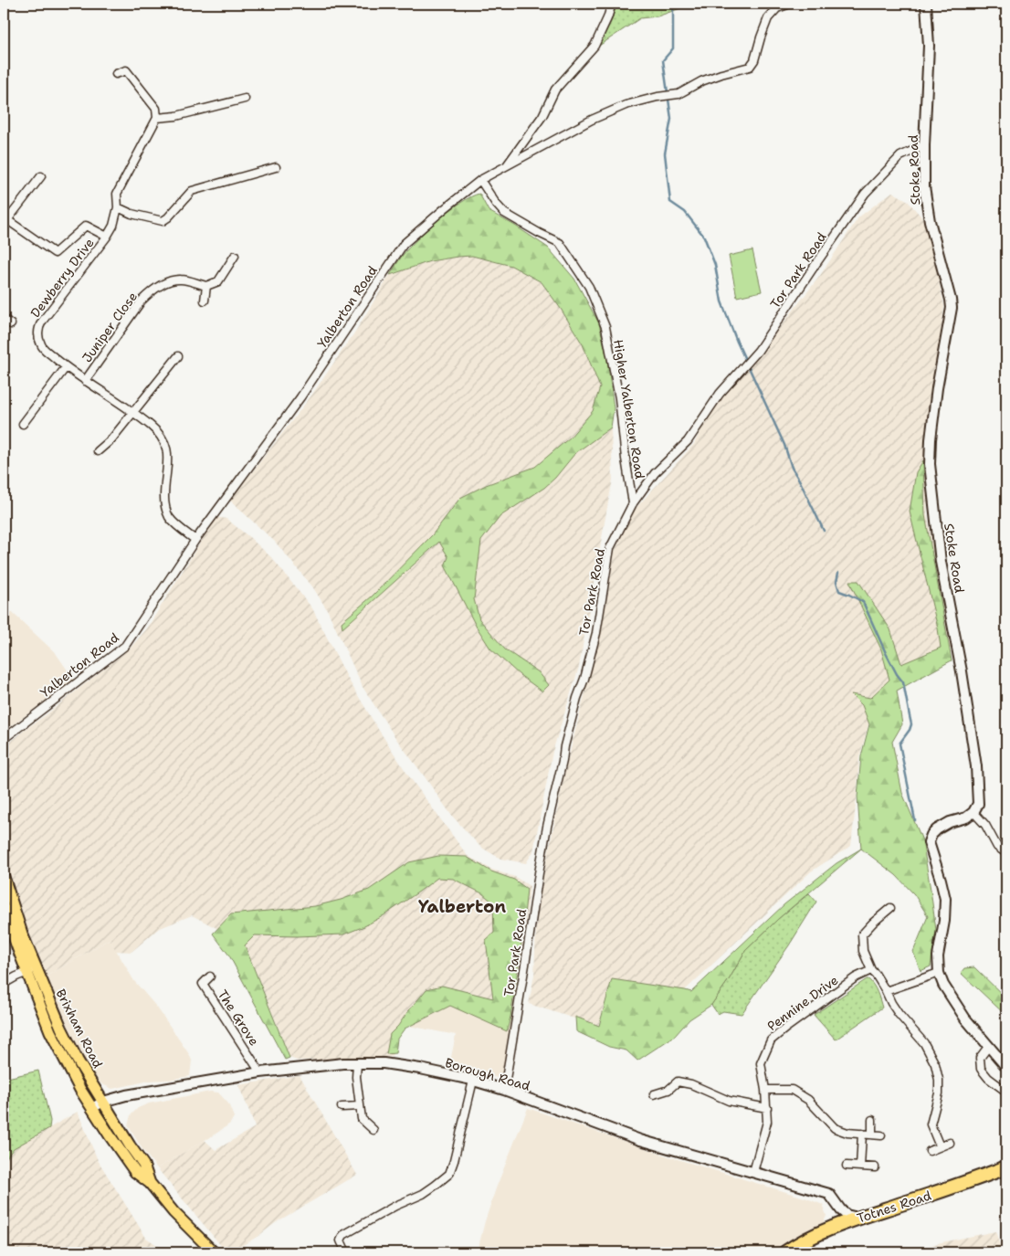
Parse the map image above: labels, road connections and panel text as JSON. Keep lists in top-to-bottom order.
{
  "streets": {
    "highway": ["Totnes Road"],
    "main road": ["Brixham Road"],
    "street": [
      "Stoke Road",
      "Tor Park Road",
      "Dewberry Drive",
      "Yalberton Road",
      "Juniper Close",
      "Higher Yalberton Road",
      "Pennine Drive",
      "The Grove",
      "Borough Road"
    ]
  },
  "crossings": [
    ["Stoke Road", "Tor Park Road"],
    ["Tor Park Road", "Higher Yalberton Road"],
    ["Tor Park Road", "Borough Road"],
    ["Dewberry Drive", "Yalberton Road"],
    ["Dewberry Drive", "Juniper Close"],
    ["Yalberton Road", "Higher Yalberton Road"],
    ["Pennine Drive", "Borough Road"],
    ["The Grove", "Borough Road"],
    ["Brixham Road", "Borough Road"],
    ["Borough Road", "Totnes Road"]
  ],
  "districts": ["Yalberton"]
}
